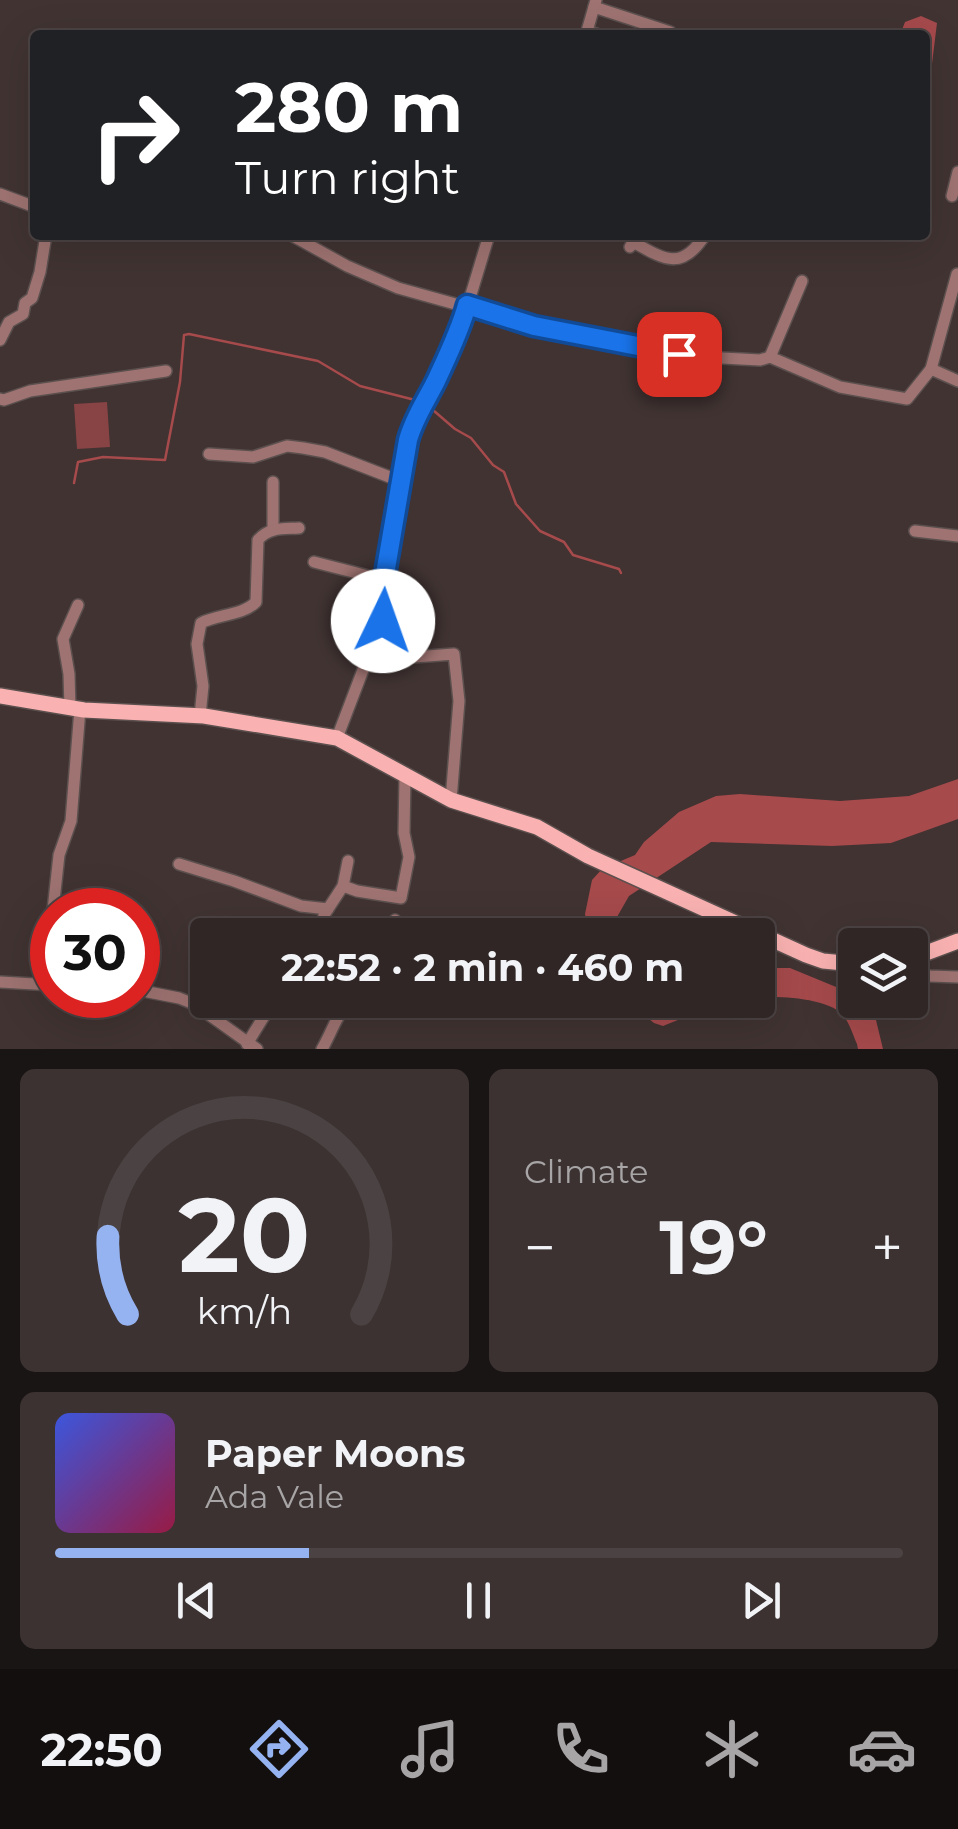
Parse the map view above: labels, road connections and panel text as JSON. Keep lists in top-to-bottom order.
{
  "page": {
    "turn": ["280 m", "Turn right"],
    "limit": "30",
    "trip": "22:52 · 2 min · 460 m",
    "tile": "Climate",
    "heat": ["−", "19°", "+"],
    "song": ["Paper Moons", "Ada Vale"],
    "tabs": "22:50",
    "gauge": ["20", "km/h"]
  }
}
